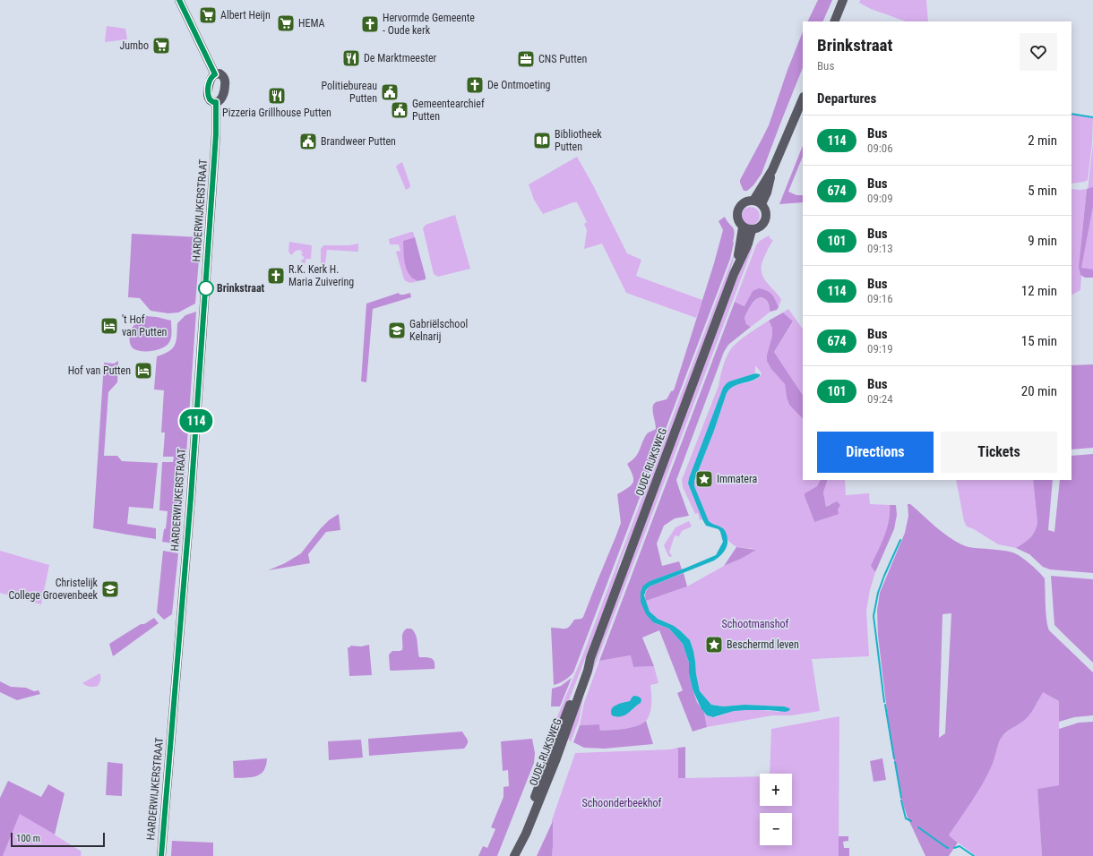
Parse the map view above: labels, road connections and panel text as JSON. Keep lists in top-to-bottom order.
{
  "streets": {
    "main road": ["HARDERWIJKERSTRAAT", "OUDE RIJKSWEG"]
  },
  "parks": ["Schootmanshof", "Schoonderbeekhof"],
  "places": {
    "supermarket": ["Albert Heijn", "HEMA", "Jumbo"],
    "church": ["Hervormde Gemeente - Oude kerk", "De Ontmoeting", "R.K. Kerk H. Maria Zuivering"],
    "restaurant": ["De Marktmeester", "Pizzeria Grillhouse Putten"],
    "office": ["CNS Putten"],
    "public building": ["Politiebureau Putten", "Gemeentearchief Putten", "Brandweer Putten"],
    "library": ["Bibliotheek Putten"],
    "other": ["Brinkstraat"],
    "hotel": ["'t Hof van Putten", "Hof van Putten"],
    "school or university": ["Gabriëlschool Kelnarij", "Christelijk College Groevenbeek"],
    "place": ["Immatera", "Beschermd leven"]
  },
  "lines": ["bus line 114"],
  "scale_bar": "100 m",
  "page": {
    "on_map": "114",
    "heading": [
      ["Brinkstraat", "Bus"],
      "Departures"
    ],
    "list": [
      {
        "mark": "114",
        "name": "Bus",
        "note": "09:06",
        "value": "2 min"
      },
      {
        "mark": "674",
        "name": "Bus",
        "note": "09:09",
        "value": "5 min"
      },
      {
        "mark": "101",
        "name": "Bus",
        "note": "09:13",
        "value": "9 min"
      },
      {
        "mark": "114",
        "name": "Bus",
        "note": "09:16",
        "value": "12 min"
      },
      {
        "mark": "674",
        "name": "Bus",
        "note": "09:19",
        "value": "15 min"
      },
      {
        "mark": "101",
        "name": "Bus",
        "note": "09:24",
        "value": "20 min"
      }
    ],
    "buttons": ["Directions", "Tickets"],
    "map_buttons": ["+", "−"],
    "scale": "100 m"
  }
}
